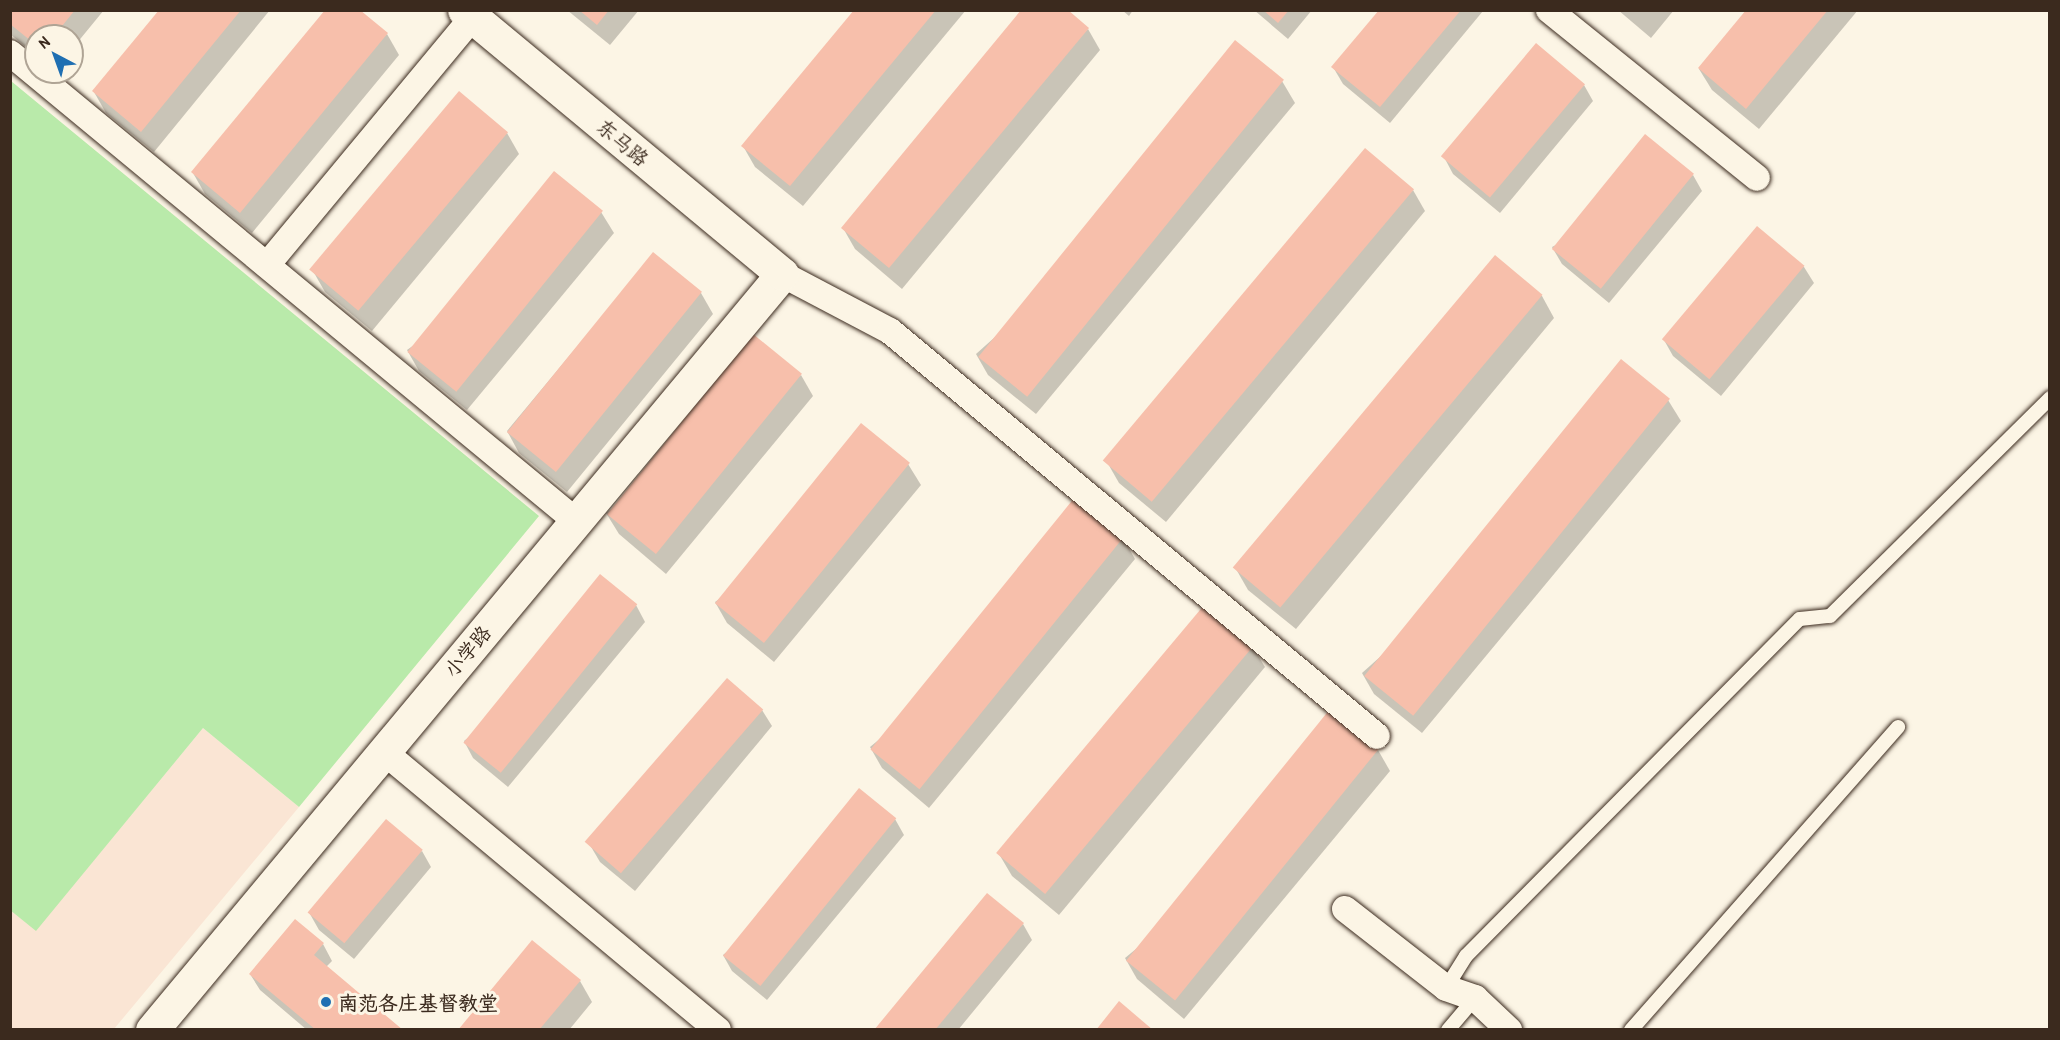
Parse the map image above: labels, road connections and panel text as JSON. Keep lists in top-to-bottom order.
{
  "streets": {
    "street": ["东马路", "小学路"]
  },
  "crossings": [
    ["东马路", "小学路"]
  ],
  "places": ["南范各庄基督教堂"],
  "north": "top left"
}
